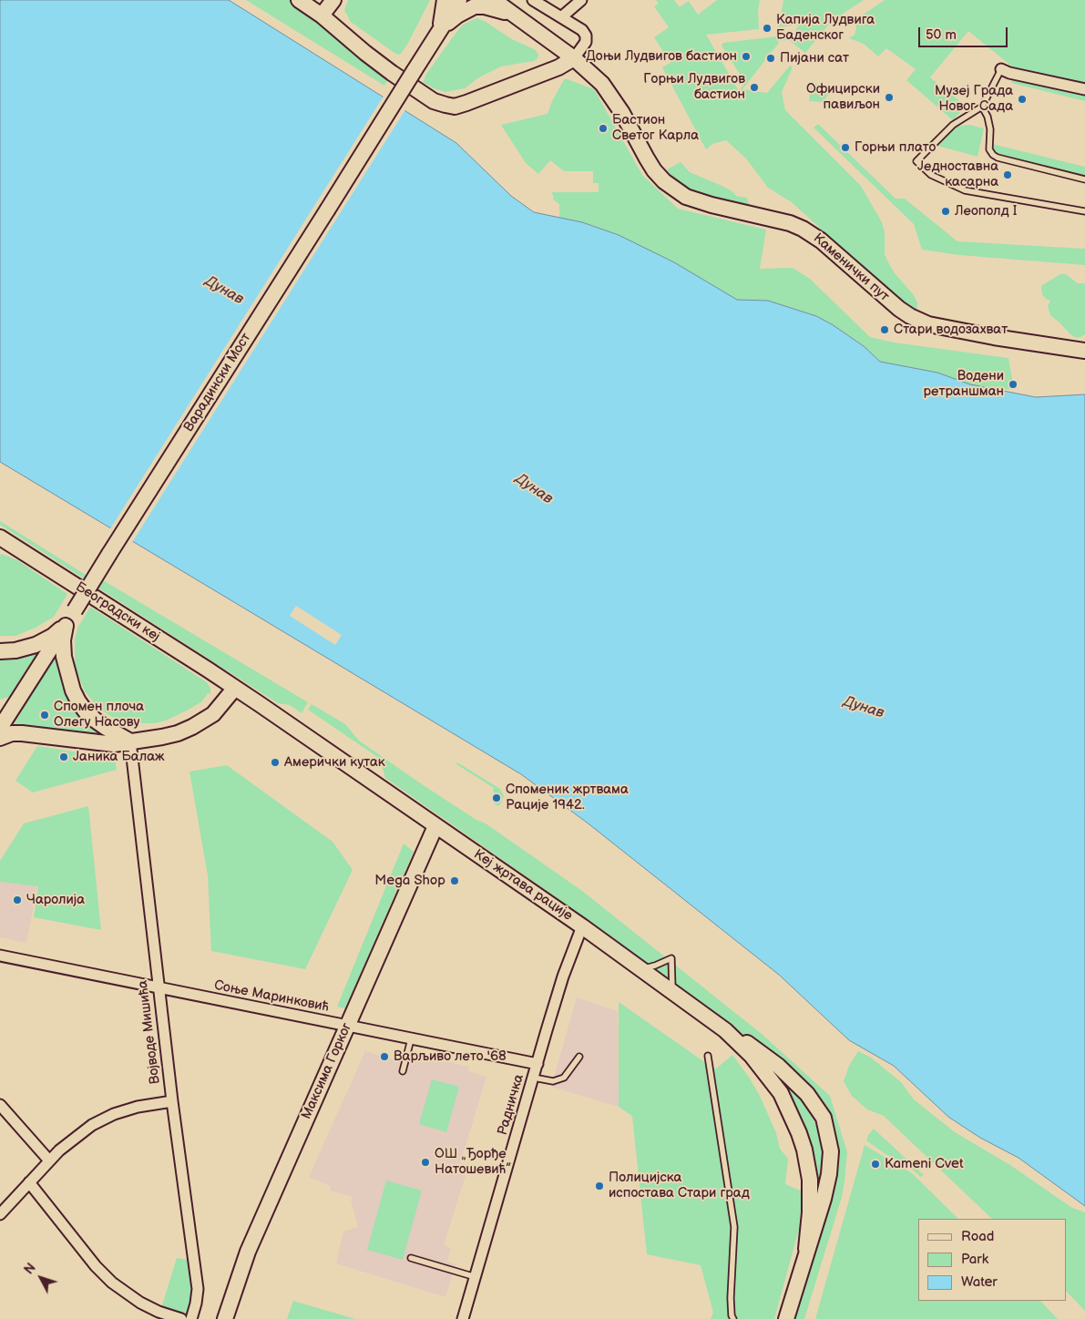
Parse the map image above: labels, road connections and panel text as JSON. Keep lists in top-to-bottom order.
{
  "streets": {
    "main road": [
      "Каменички пут",
      "Варадински Мост",
      "Београдски кеј",
      "Кеј жртава рације",
      "Максима Горког"
    ],
    "street": ["Соње Маринковић", "Војводе Мишића", "Радничка"]
  },
  "crossings": [
    ["Београдски кеј", "Кеј жртава рације"],
    ["Кеј жртава рације", "Максима Горког"],
    ["Кеј жртава рације", "Радничка"],
    ["Соње Маринковић", "Војводе Мишића"],
    ["Соње Маринковић", "Максима Горког"],
    ["Соње Маринковић", "Радничка"]
  ],
  "water": ["Дунав"],
  "places": [
    "Капија Лудвига Баденског",
    "Доњи Лудвигов бастион",
    "Пијани сат",
    "Горњи Лудвигов бастион",
    "Официрски павиљон",
    "Музеј Града Новог Сада",
    "Бастион Светог Карла",
    "Горњи плато",
    "Једноставна касарна",
    "Леополд I",
    "Стари водозахват",
    "Водени ретраншман",
    "Спомен плоча Олегу Насову",
    "Јаника Балаж",
    "Амерички кутак",
    "Споменик жртвама Рације 1942.",
    "Mega Shop",
    "Чаролија",
    "Варљиво лето '68",
    "ОШ „Ђорђе Натошевић”",
    "Kameni Cvet",
    "Полицијска испостава Стари град"
  ],
  "legend": ["Road", "Park", "Water"],
  "scale_bar": "50 m",
  "north": "top left"
}
